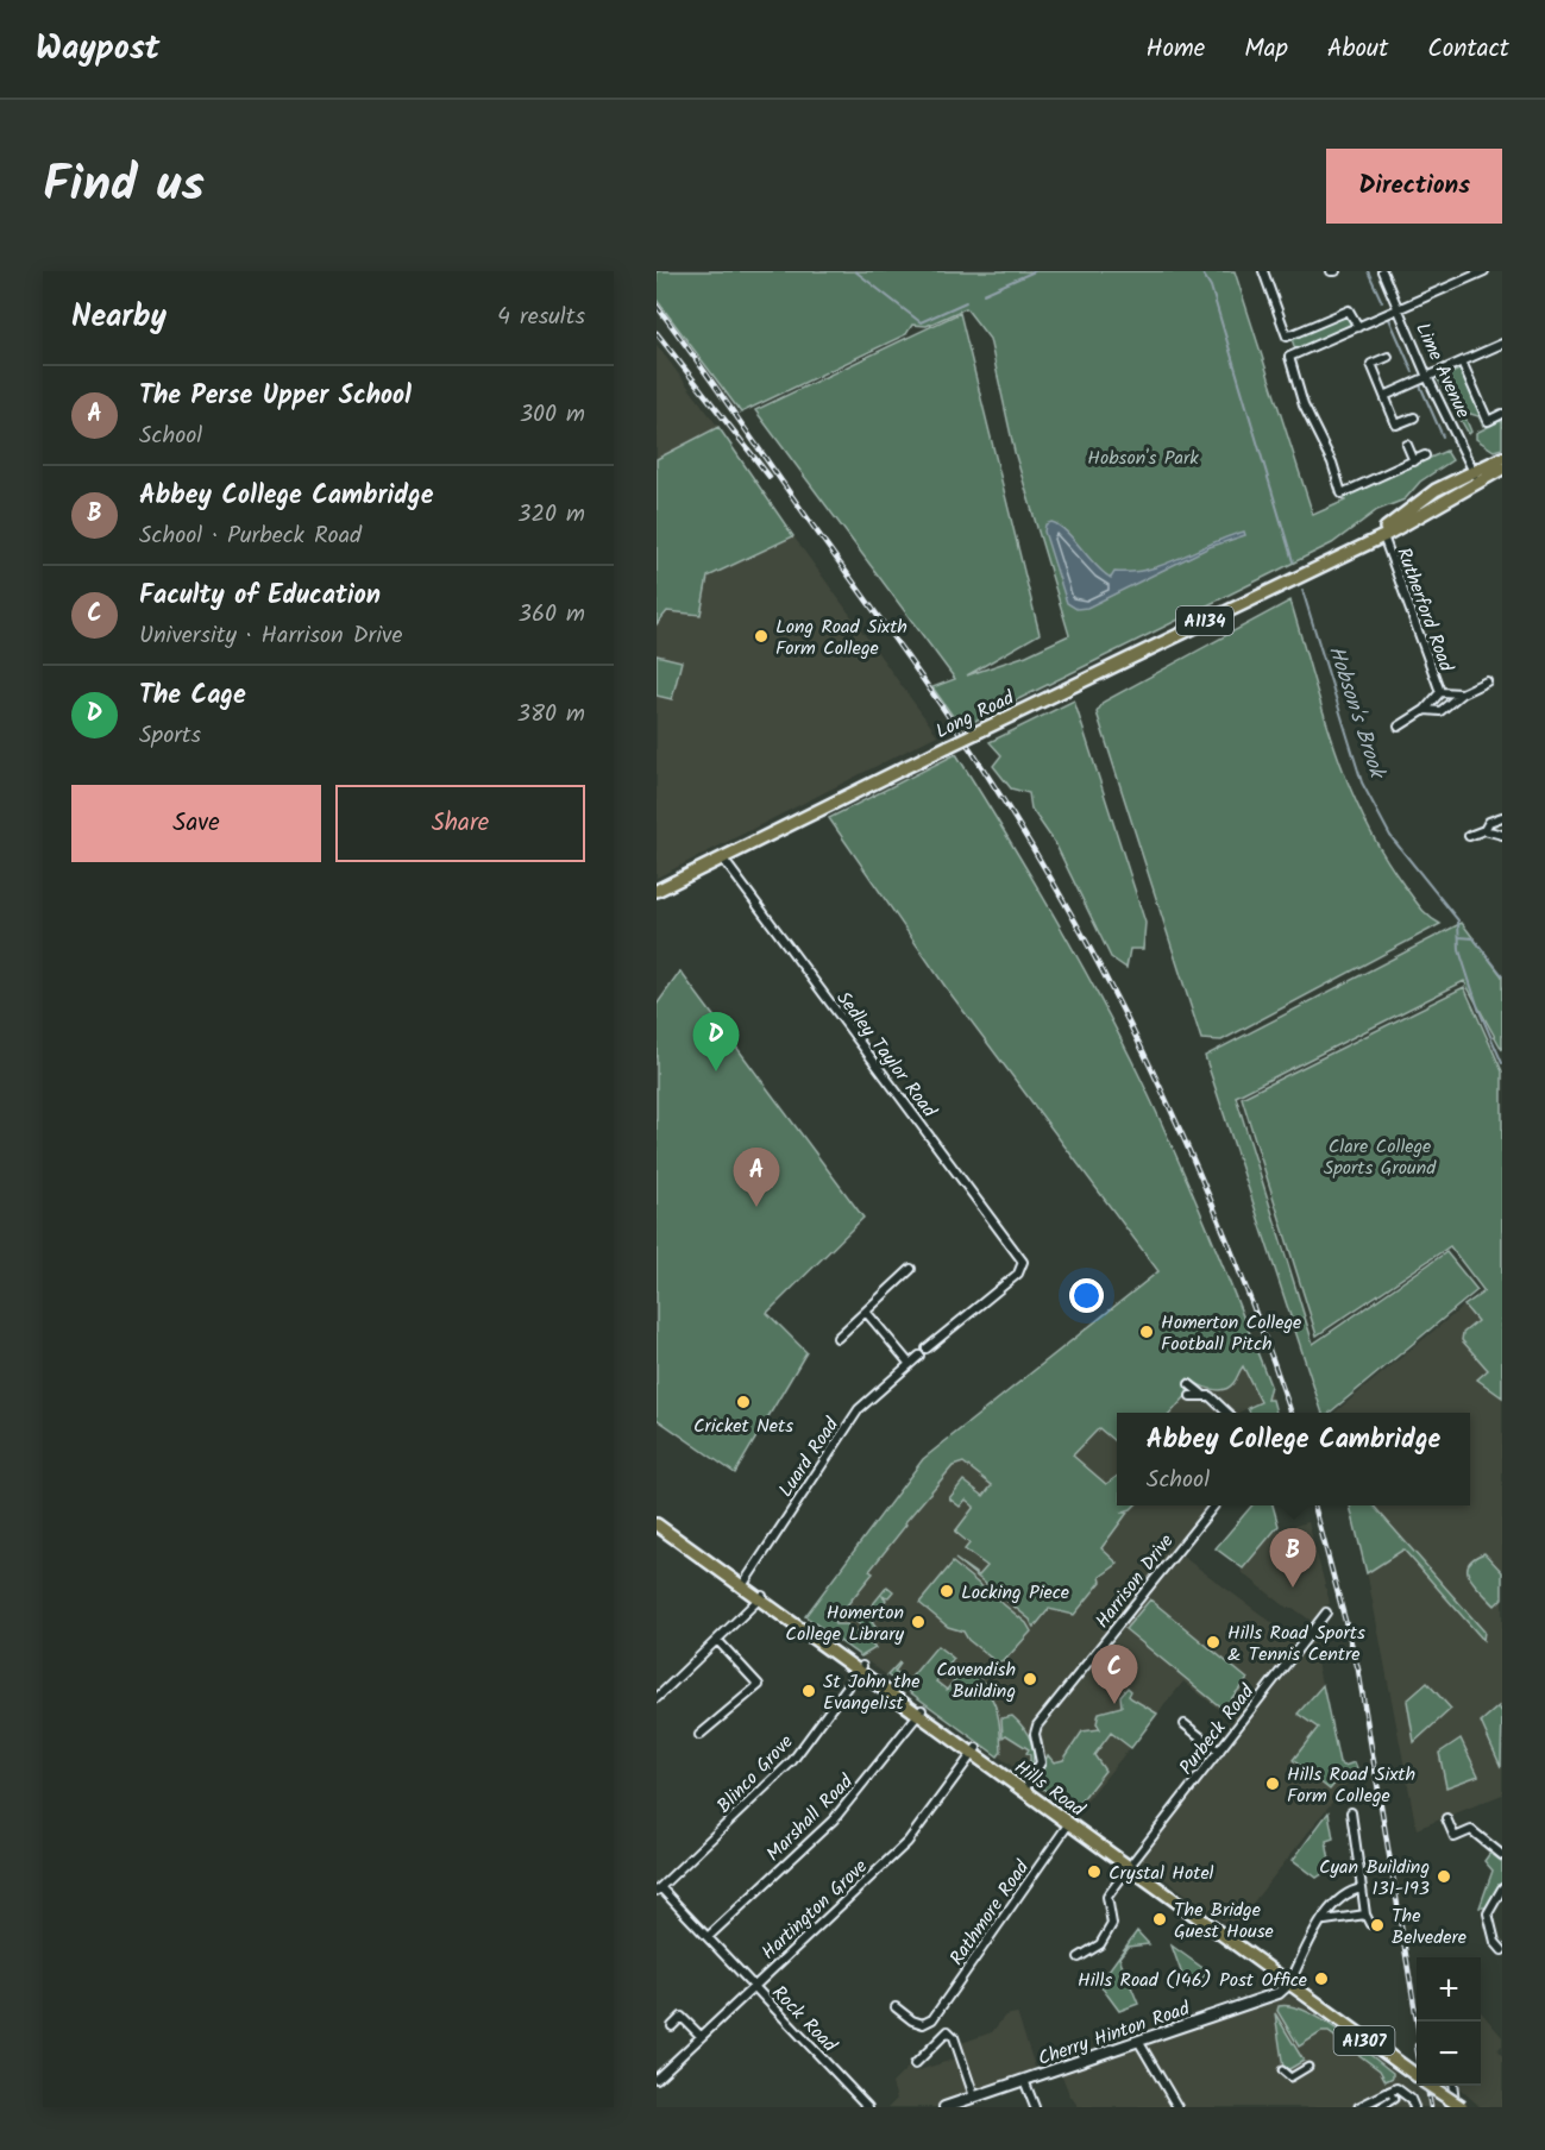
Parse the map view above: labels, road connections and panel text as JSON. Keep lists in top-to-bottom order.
{
  "streets": {
    "main road": [
      "A1134",
      "Long Road",
      "Hills Road",
      "A1307"
    ],
    "street": [
      "Lime Avenue",
      "Rutherford Road",
      "Sedley Taylor Road",
      "Luard Road",
      "Harrison Drive",
      "Purbeck Road",
      "Blinco Grove",
      "Marshall Road",
      "Hartington Grove",
      "Rathmore Road",
      "Rock Road",
      "Cherry Hinton Road"
    ]
  },
  "crossings": [
    ["Lime Avenue", "Long Road"],
    ["Rutherford Road", "Long Road"],
    ["Long Road", "Sedley Taylor Road"],
    ["Luard Road", "Hills Road"],
    ["Harrison Drive", "Hills Road"],
    ["Purbeck Road", "Hills Road"],
    ["Blinco Grove", "Hills Road"],
    ["Blinco Grove", "Rock Road"],
    ["Hills Road", "Marshall Road"],
    ["Hills Road", "Hartington Grove"],
    ["Hills Road", "Rathmore Road"],
    ["Hills Road", "Cherry Hinton Road"],
    ["Marshall Road", "Rock Road"],
    ["Hartington Grove", "Rock Road"]
  ],
  "water": ["Hobson's Brook"],
  "parks": ["Hobson's Park", "Clare College Sports Ground"],
  "places": [
    "Long Road Sixth Form College",
    "Homerton College Football Pitch",
    "Cricket Nets",
    "Locking Piece",
    "Homerton College Library",
    "Hills Road Sports & Tennis Centre",
    "Cavendish Building",
    "St John the Evangelist",
    "Hills Road Sixth Form College",
    "Crystal Hotel",
    "Cyan Building 131-193",
    "The Bridge Guest House",
    "The Belvedere",
    "Hills Road (146) Post Office"
  ],
  "page": {
    "header": "Waypost",
    "nav": [
      "Home",
      "Map",
      "About",
      "Contact"
    ],
    "title": "Find us",
    "buttons": [
      "Directions",
      ["Save", "Share"]
    ],
    "heading": ["Nearby", "4 results"],
    "list": [
      {
        "mark": "A",
        "name": "The Perse Upper School",
        "note": "School",
        "value": "300 m"
      },
      {
        "mark": "B",
        "name": "Abbey College Cambridge",
        "note": "School · Purbeck Road",
        "value": "320 m"
      },
      {
        "mark": "C",
        "name": "Faculty of Education",
        "note": "University · Harrison Drive",
        "value": "360 m"
      },
      {
        "mark": "D",
        "name": "The Cage",
        "note": "Sports",
        "value": "380 m"
      }
    ],
    "pins": [
      "D",
      "A",
      "B",
      "C"
    ],
    "popup": ["Abbey College Cambridge", "School"],
    "map_buttons": ["+", "−"]
  }
}
